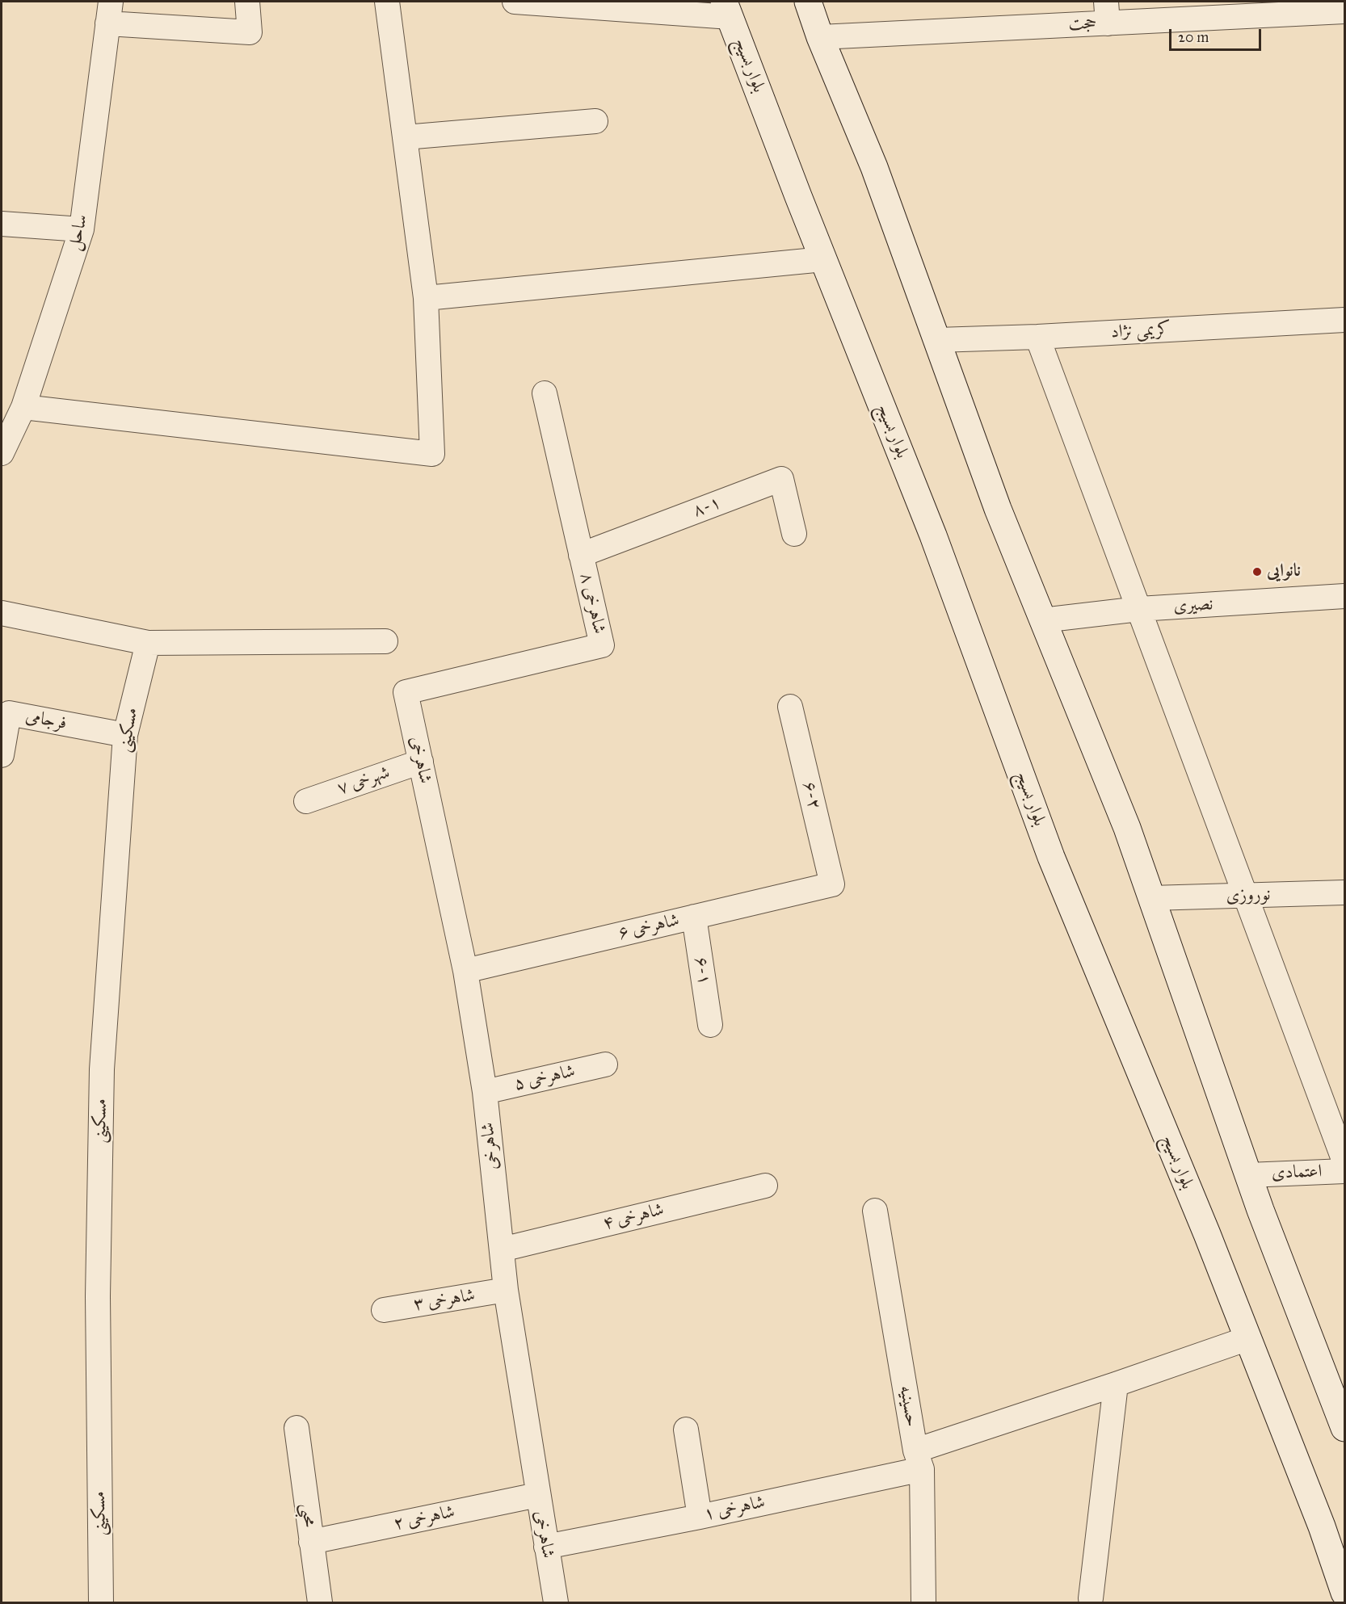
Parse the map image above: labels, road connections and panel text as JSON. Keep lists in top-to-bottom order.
{
  "streets": {
    "main road": ["بلوار بسیج"],
    "street": [
      "حجت",
      "ساحل",
      "کریمی نژاد",
      "۸-۱",
      "شاهرخی ۸",
      "نصیری",
      "فرجامی",
      "مسکینی",
      "شاهرخی",
      "شهرخی ۷",
      "۶-۲",
      "نوروزی",
      "شاهرخی ۶",
      "۶-۱",
      "شاهرخی ۵",
      "اعتمادی",
      "شاهرخی ۴",
      "شاهرخی ۳",
      "حسینیه",
      "شاهرخی ۱",
      "محبی",
      "شاهرخی ۲"
    ]
  },
  "crossings": [
    ["بلوار بسیج", "شاهرخی ۱"],
    ["۸-۱", "شاهرخی ۸"],
    ["شاهرخی ۸", "شاهرخی"],
    ["فرجامی", "مسکینی"],
    ["شاهرخی", "شهرخی ۷"],
    ["شاهرخی", "شاهرخی ۶"],
    ["شاهرخی", "شاهرخی ۵"],
    ["شاهرخی", "شاهرخی ۴"],
    ["شاهرخی", "شاهرخی ۳"],
    ["شاهرخی", "شاهرخی ۱"],
    ["شاهرخی", "شاهرخی ۲"],
    ["۶-۲", "شاهرخی ۶"],
    ["شاهرخی ۶", "۶-۱"],
    ["حسینیه", "شاهرخی ۱"],
    ["محبی", "شاهرخی ۲"]
  ],
  "places": ["نانوایی"],
  "scale_bar": "20 m"
}
